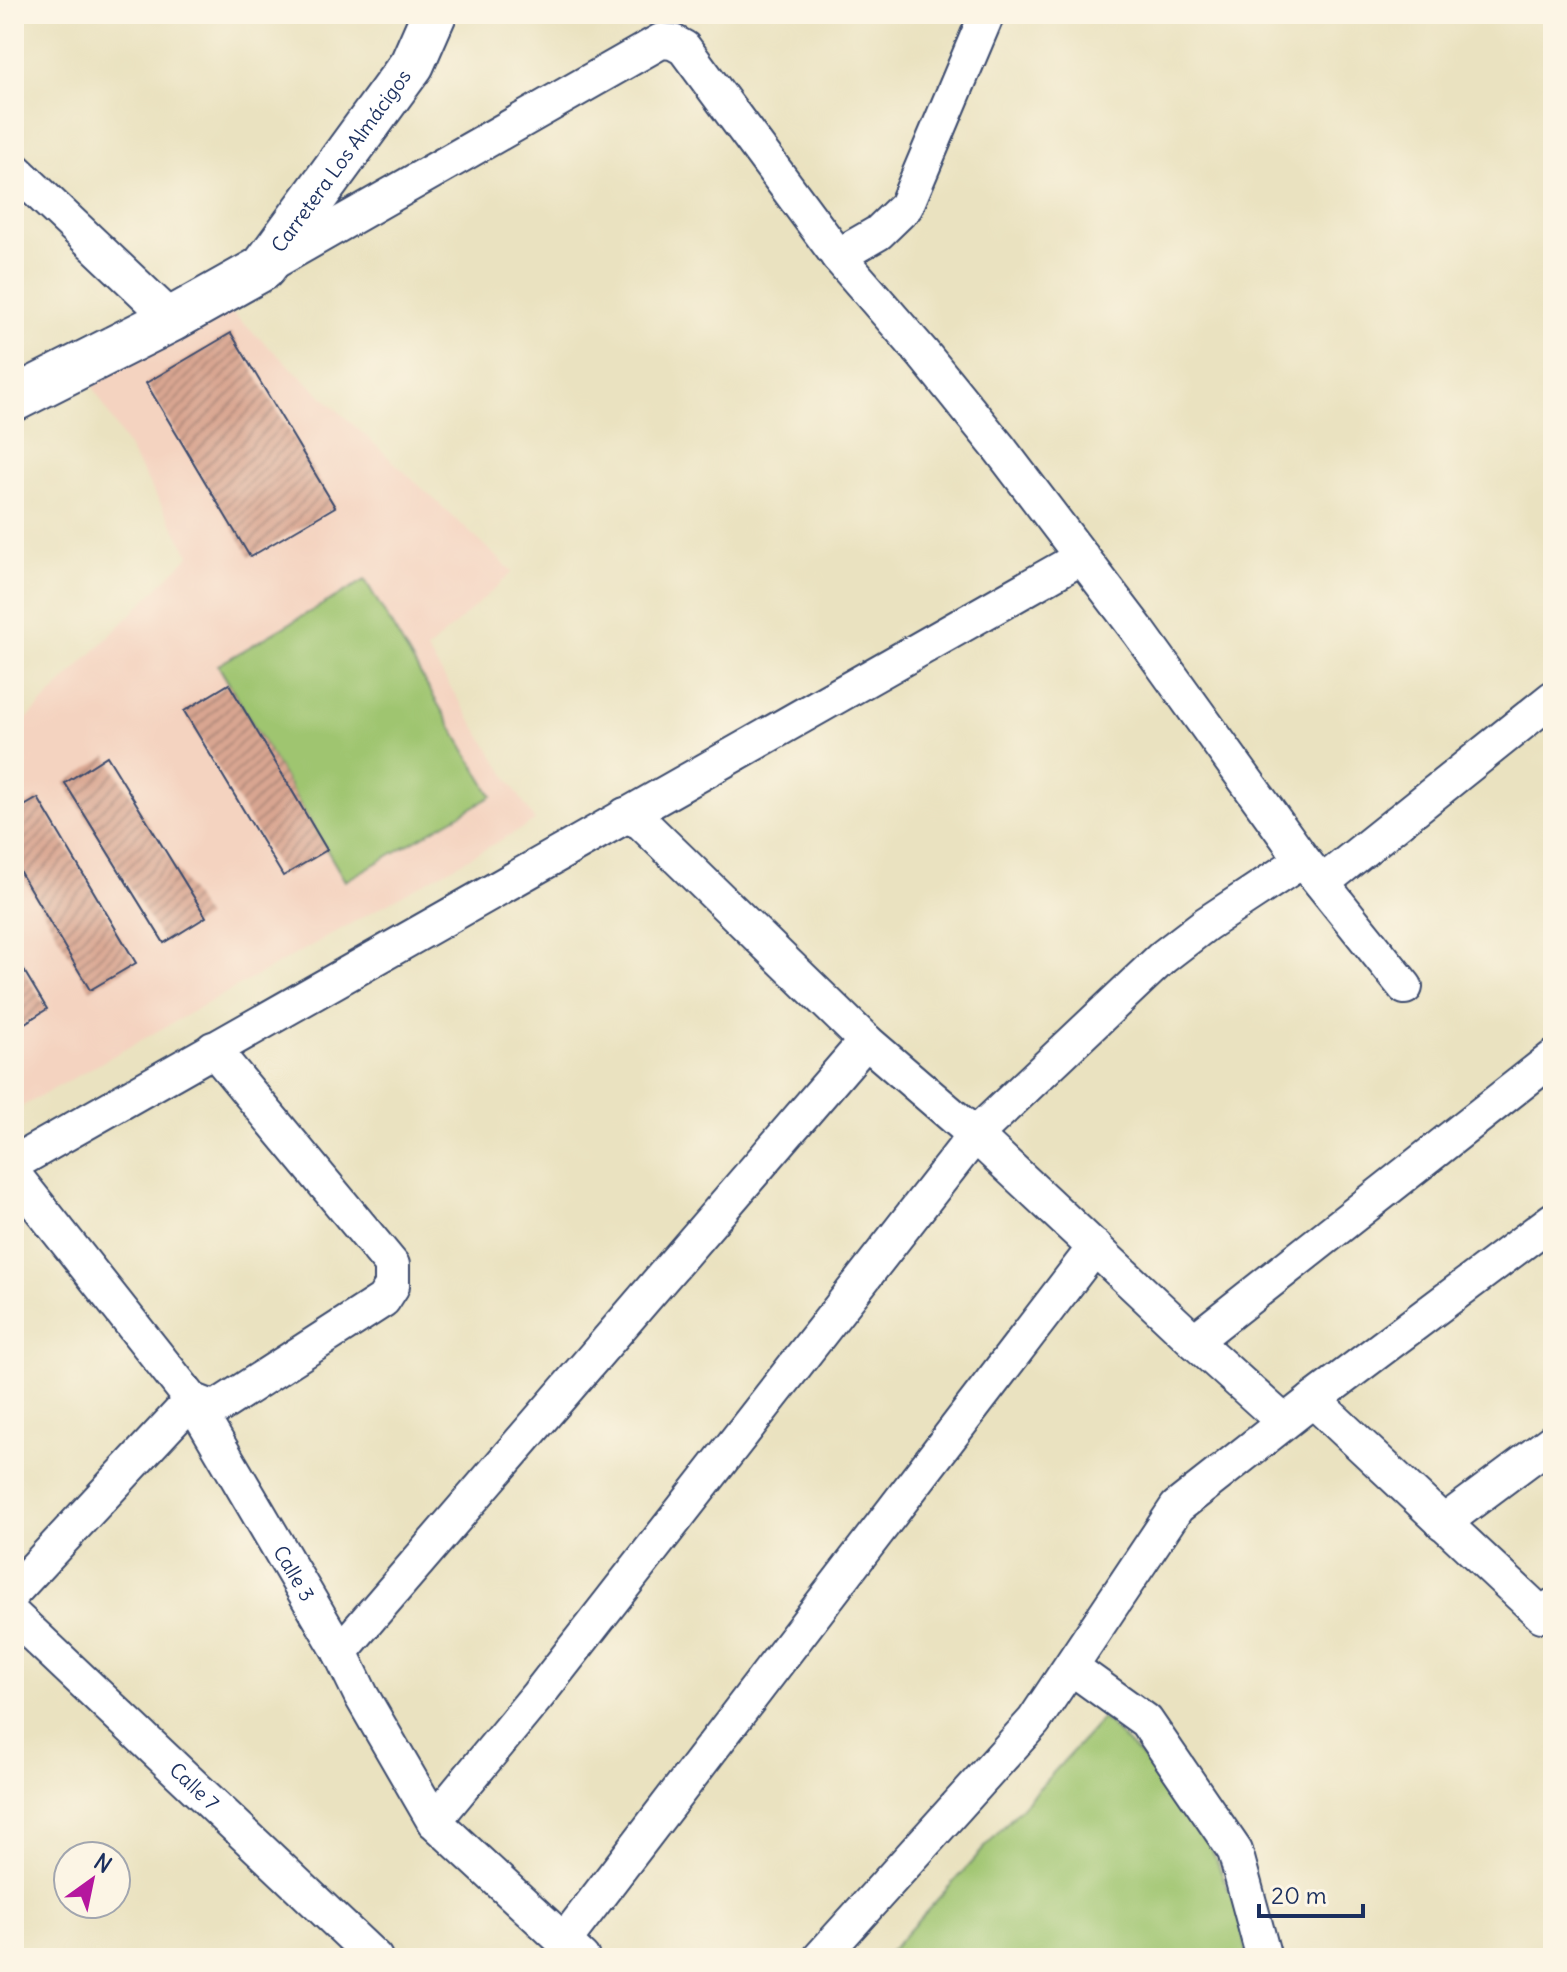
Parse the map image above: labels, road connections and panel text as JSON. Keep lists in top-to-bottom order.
{
  "streets": {
    "street": ["Carretera Los Almácigos", "Calle 3", "Calle 7"]
  },
  "scale_bar": "20 m",
  "north": "top right"
}
